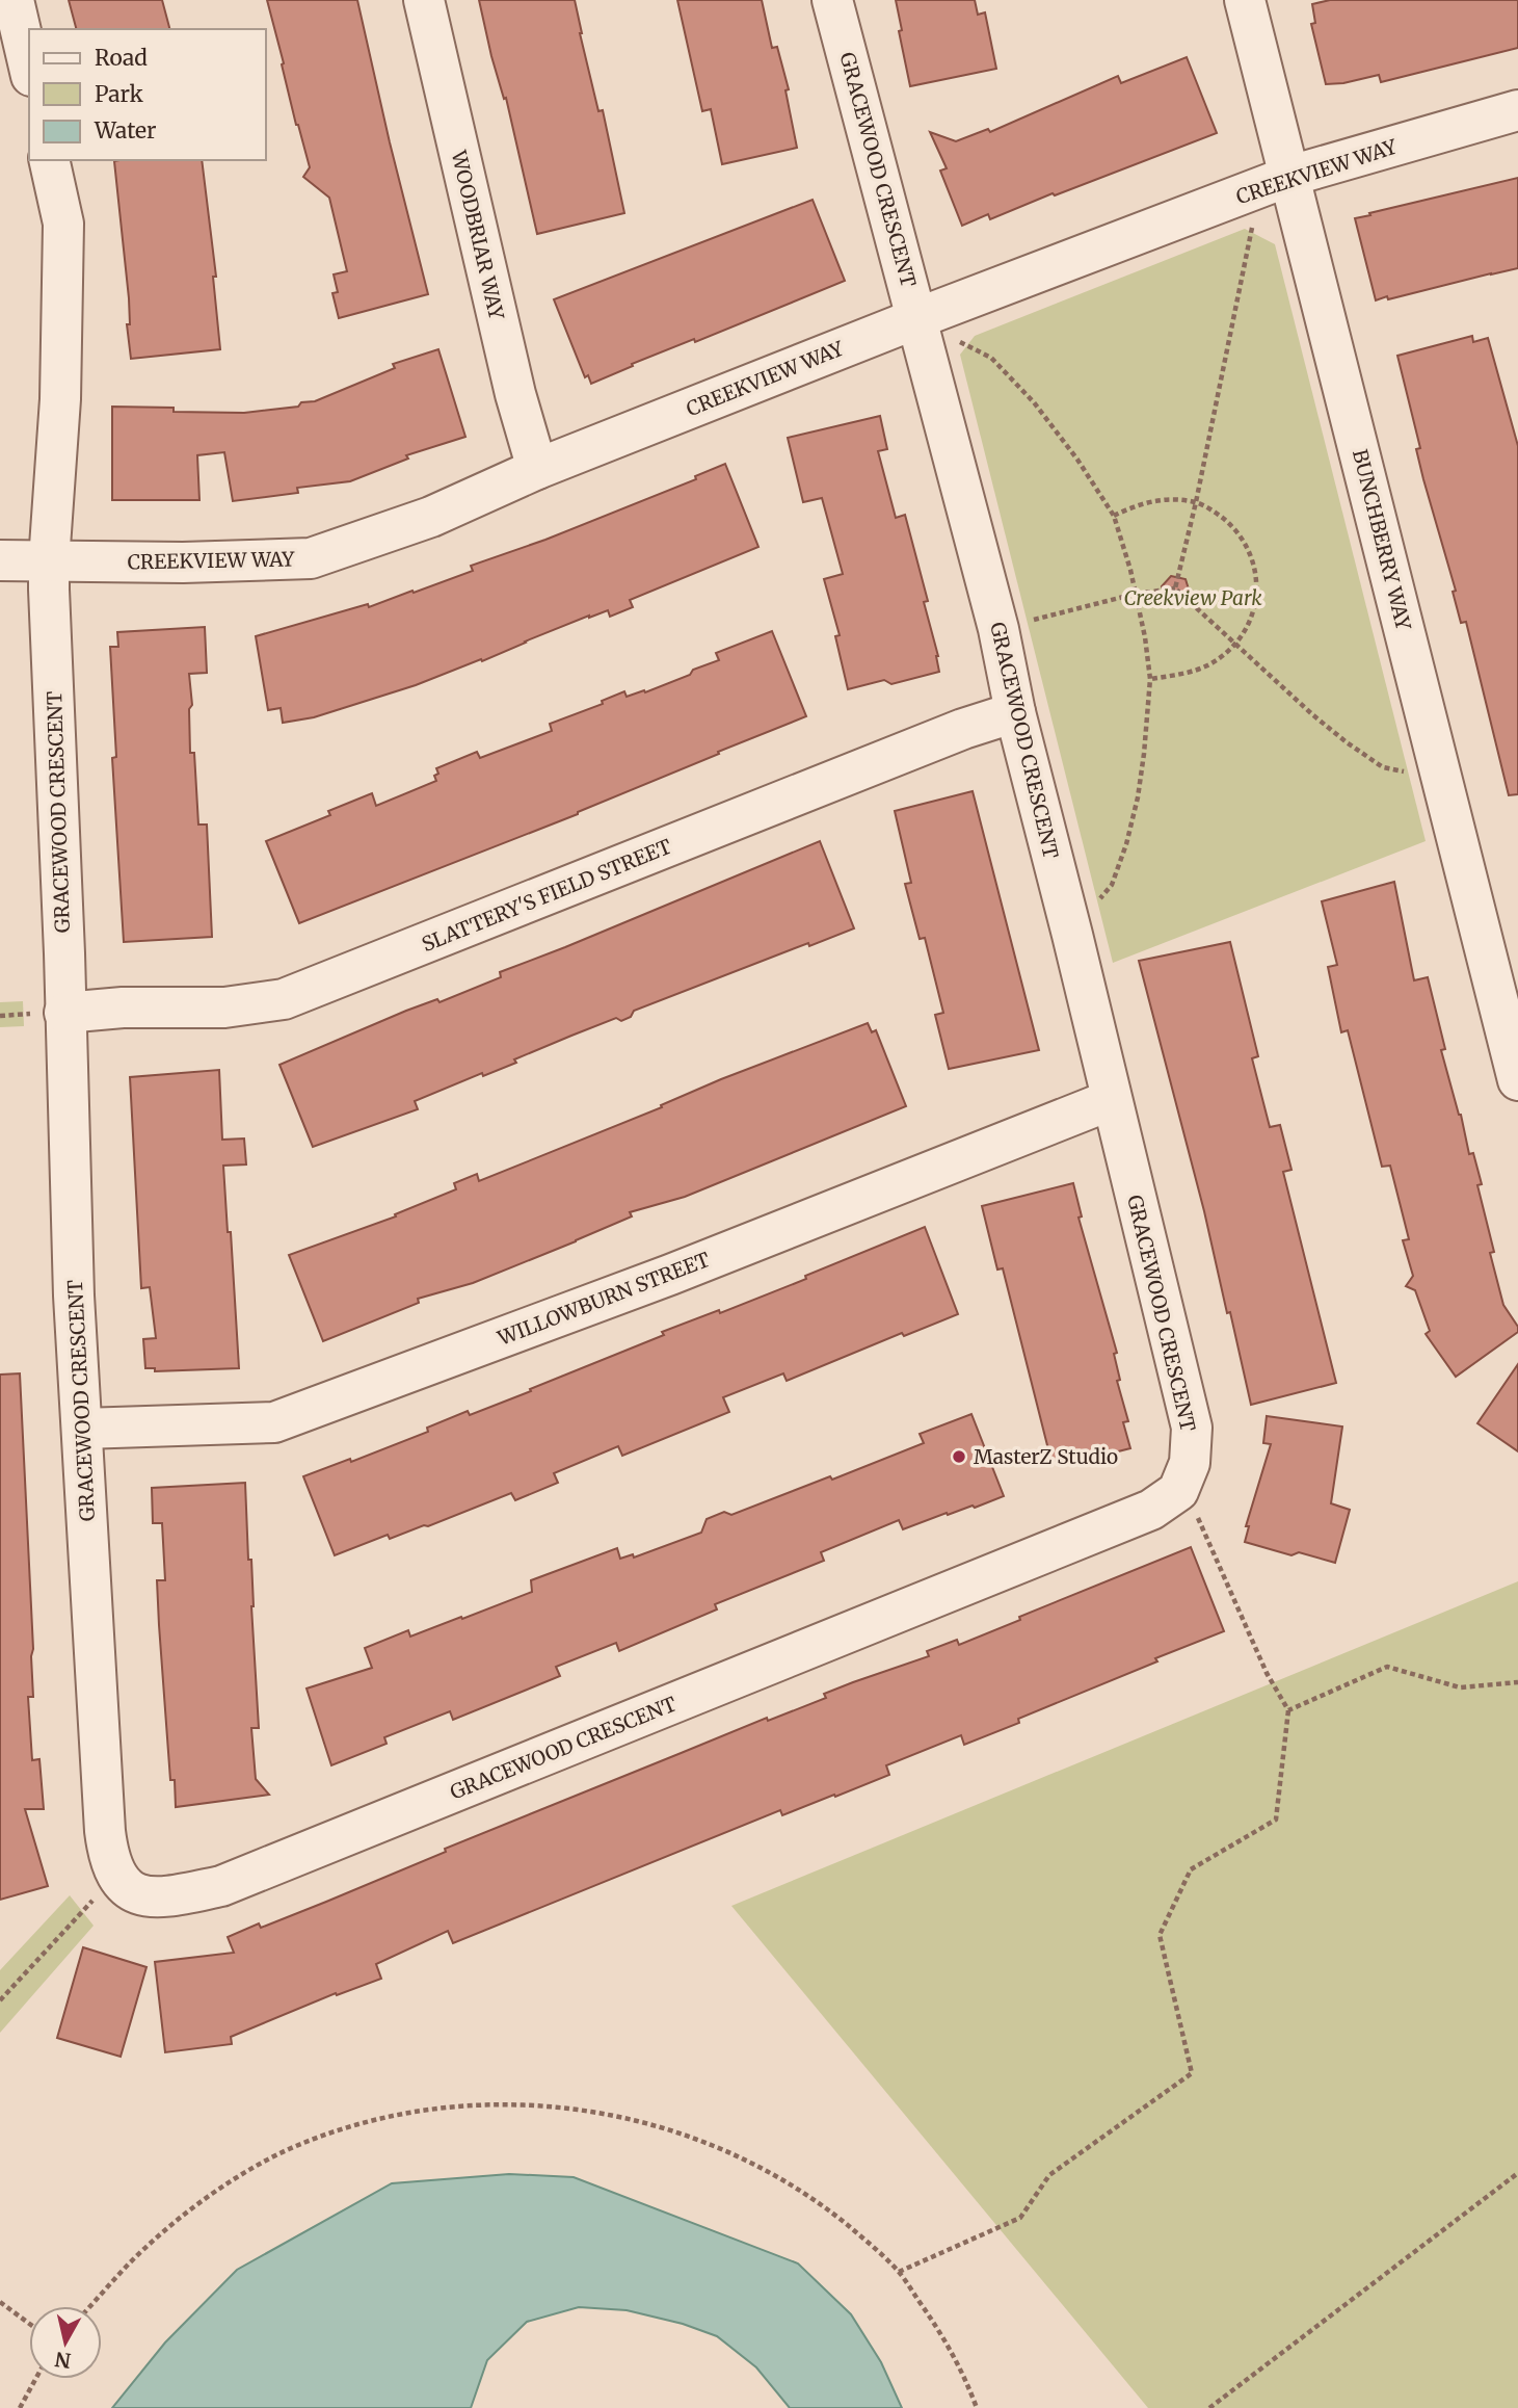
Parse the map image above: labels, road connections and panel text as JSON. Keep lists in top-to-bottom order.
{
  "streets": {
    "street": [
      "GRACEWOOD CRESCENT",
      "CREEKVIEW WAY",
      "WOODBRIAR WAY",
      "BUNCHBERRY WAY",
      "SLATTERY'S FIELD STREET",
      "WILLOWBURN STREET"
    ]
  },
  "crossings": [
    ["GRACEWOOD CRESCENT", "CREEKVIEW WAY"],
    ["GRACEWOOD CRESCENT", "SLATTERY'S FIELD STREET"],
    ["GRACEWOOD CRESCENT", "WILLOWBURN STREET"],
    ["CREEKVIEW WAY", "WOODBRIAR WAY"],
    ["CREEKVIEW WAY", "BUNCHBERRY WAY"]
  ],
  "parks": ["Creekview Park"],
  "places": ["MasterZ Studio"],
  "legend": ["Road", "Park", "Water"],
  "north": "bottom"
}
